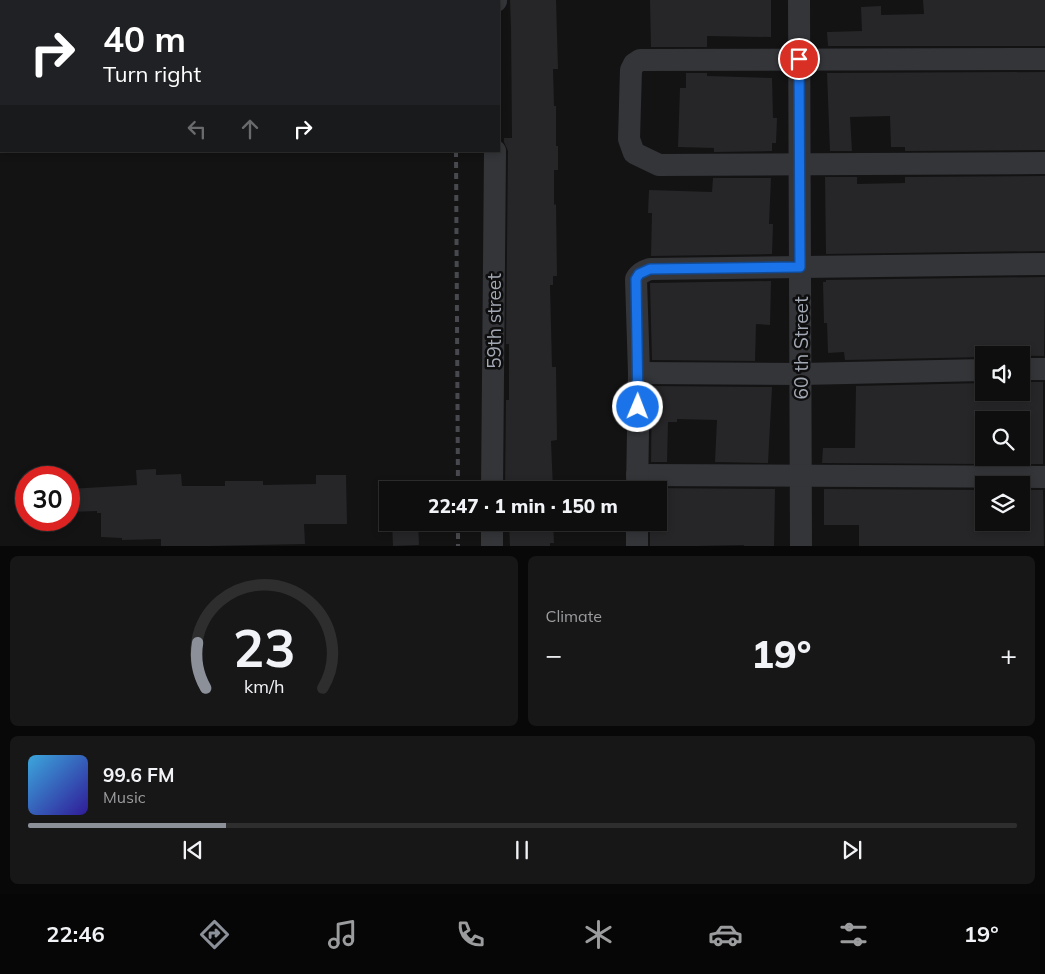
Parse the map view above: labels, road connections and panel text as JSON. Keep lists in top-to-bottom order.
{
  "streets": {
    "street": ["59th street", "60 th Street"]
  },
  "page": {
    "turn": ["40 m", "Turn right"],
    "limit": "30",
    "trip": "22:47 · 1 min · 150 m",
    "tile": "Climate",
    "heat": ["−", "19°", "+"],
    "song": ["99.6 FM", "Music"],
    "tabs": ["22:46", "19°"],
    "gauge": ["23", "km/h"]
  }
}
